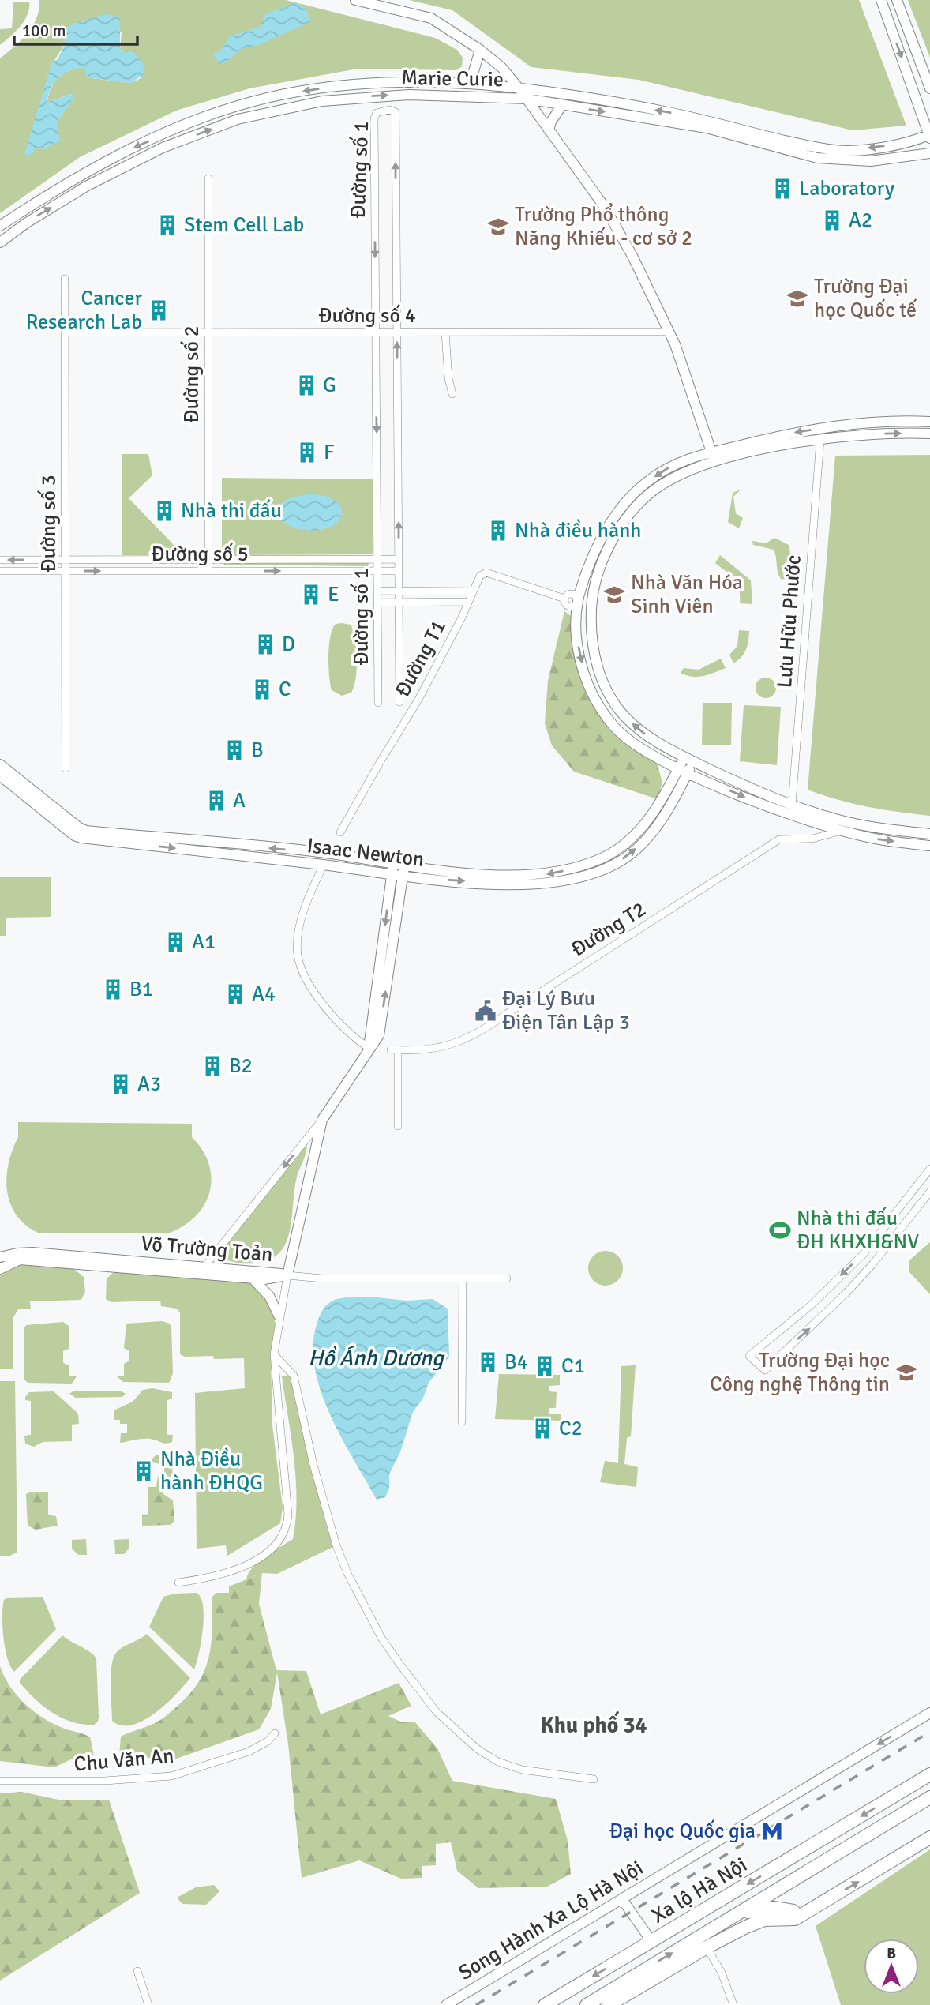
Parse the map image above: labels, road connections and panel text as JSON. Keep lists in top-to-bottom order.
{
  "streets": {
    "highway": ["Xa lộ Hà Nội"],
    "street": [
      "Marie Curie",
      "Đường số 1",
      "Đường số 4",
      "Đường số 2",
      "Đường số 3",
      "Đường số 5",
      "Lưu Hữu Phước",
      "Đường T1",
      "Isaac Newton",
      "Đường T2",
      "Võ Trường Toản",
      "Chu Văn An",
      "Song Hành Xa Lộ Hà Nội"
    ]
  },
  "crossings": [
    ["Đường số 1", "Đường số 4"],
    ["Đường số 1", "Đường số 5"],
    ["Đường số 4", "Đường số 2"],
    ["Đường số 4", "Đường số 3"],
    ["Đường số 2", "Đường số 5"],
    ["Đường số 3", "Đường số 5"]
  ],
  "one_way": ["Song Hành Xa Lộ Hà Nội"],
  "districts": ["Khu phố 34"],
  "water": ["Hồ Ánh Dương"],
  "places": {
    "building": [
      "Laboratory",
      "A2",
      "Stem Cell Lab",
      "Cancer Research Lab",
      "G",
      "F",
      "Nhà thi đấu",
      "Nhà điều hành",
      "E",
      "D",
      "C",
      "B",
      "A",
      "A1",
      "B1",
      "A4",
      "B2",
      "A3",
      "B4",
      "C1",
      "C2",
      "Nhà Điều hành ĐHQG"
    ],
    "school or university": [
      "Trường Phổ thông Năng Khiếu - cơ sở 2",
      "Trường Đại học Quốc tế",
      "Nhà Văn Hóa Sinh Viên",
      "Trường Đại học Công nghệ Thông tin"
    ],
    "public building": ["Đại Lý Bưu Điện Tân Lập 3"],
    "sports": ["Nhà thi đấu ĐH KHXH&NV"],
    "metro station": ["Đại học Quốc gia"]
  },
  "scale_bar": "100 m",
  "north": "top"
}
